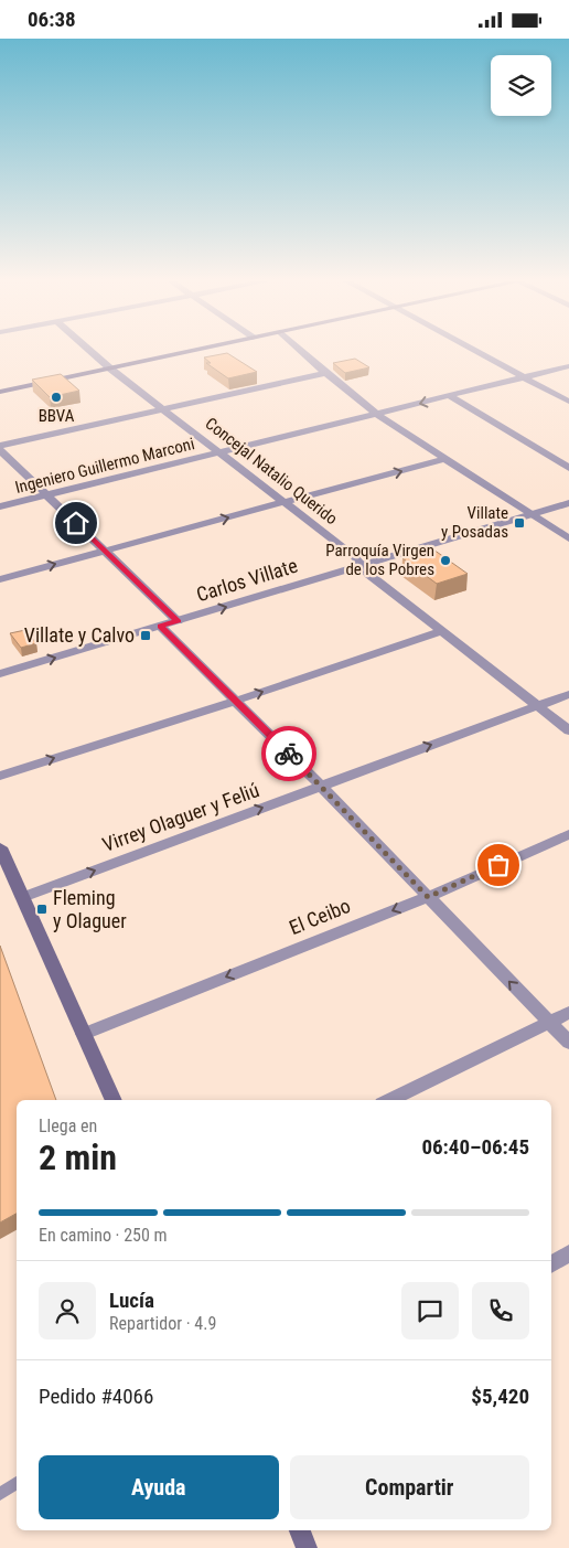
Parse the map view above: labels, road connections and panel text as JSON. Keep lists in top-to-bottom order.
{
  "streets": {
    "street": [
      "Ingeniero Guillermo Marconi",
      "Concejal Natalio Querido",
      "Carlos Villate",
      "Virrey Olaguer y Feliú",
      "El Ceibo"
    ]
  },
  "crossings": [
    ["Ingeniero Guillermo Marconi", "Concejal Natalio Querido"],
    ["Concejal Natalio Querido", "Carlos Villate"],
    ["Concejal Natalio Querido", "Virrey Olaguer y Feliú"]
  ],
  "one_way": ["El Ceibo"],
  "places": {
    "other": ["BBVA", "Parroquía Virgen de los Pobres"],
    "transit": ["Villate y Posadas", "Villate y Calvo", "Fleming y Olaguer"]
  },
  "page": {
    "status": "06:38",
    "heading": ["2 min", "Llega en", "06:40–06:45"],
    "panel": [
      "Lucía",
      "Repartidor · 4.9",
      "Pedido #4066",
      "$5,420"
    ],
    "bar": "En camino · 250 m",
    "buttons": ["Ayuda", "Compartir"]
  }
}
